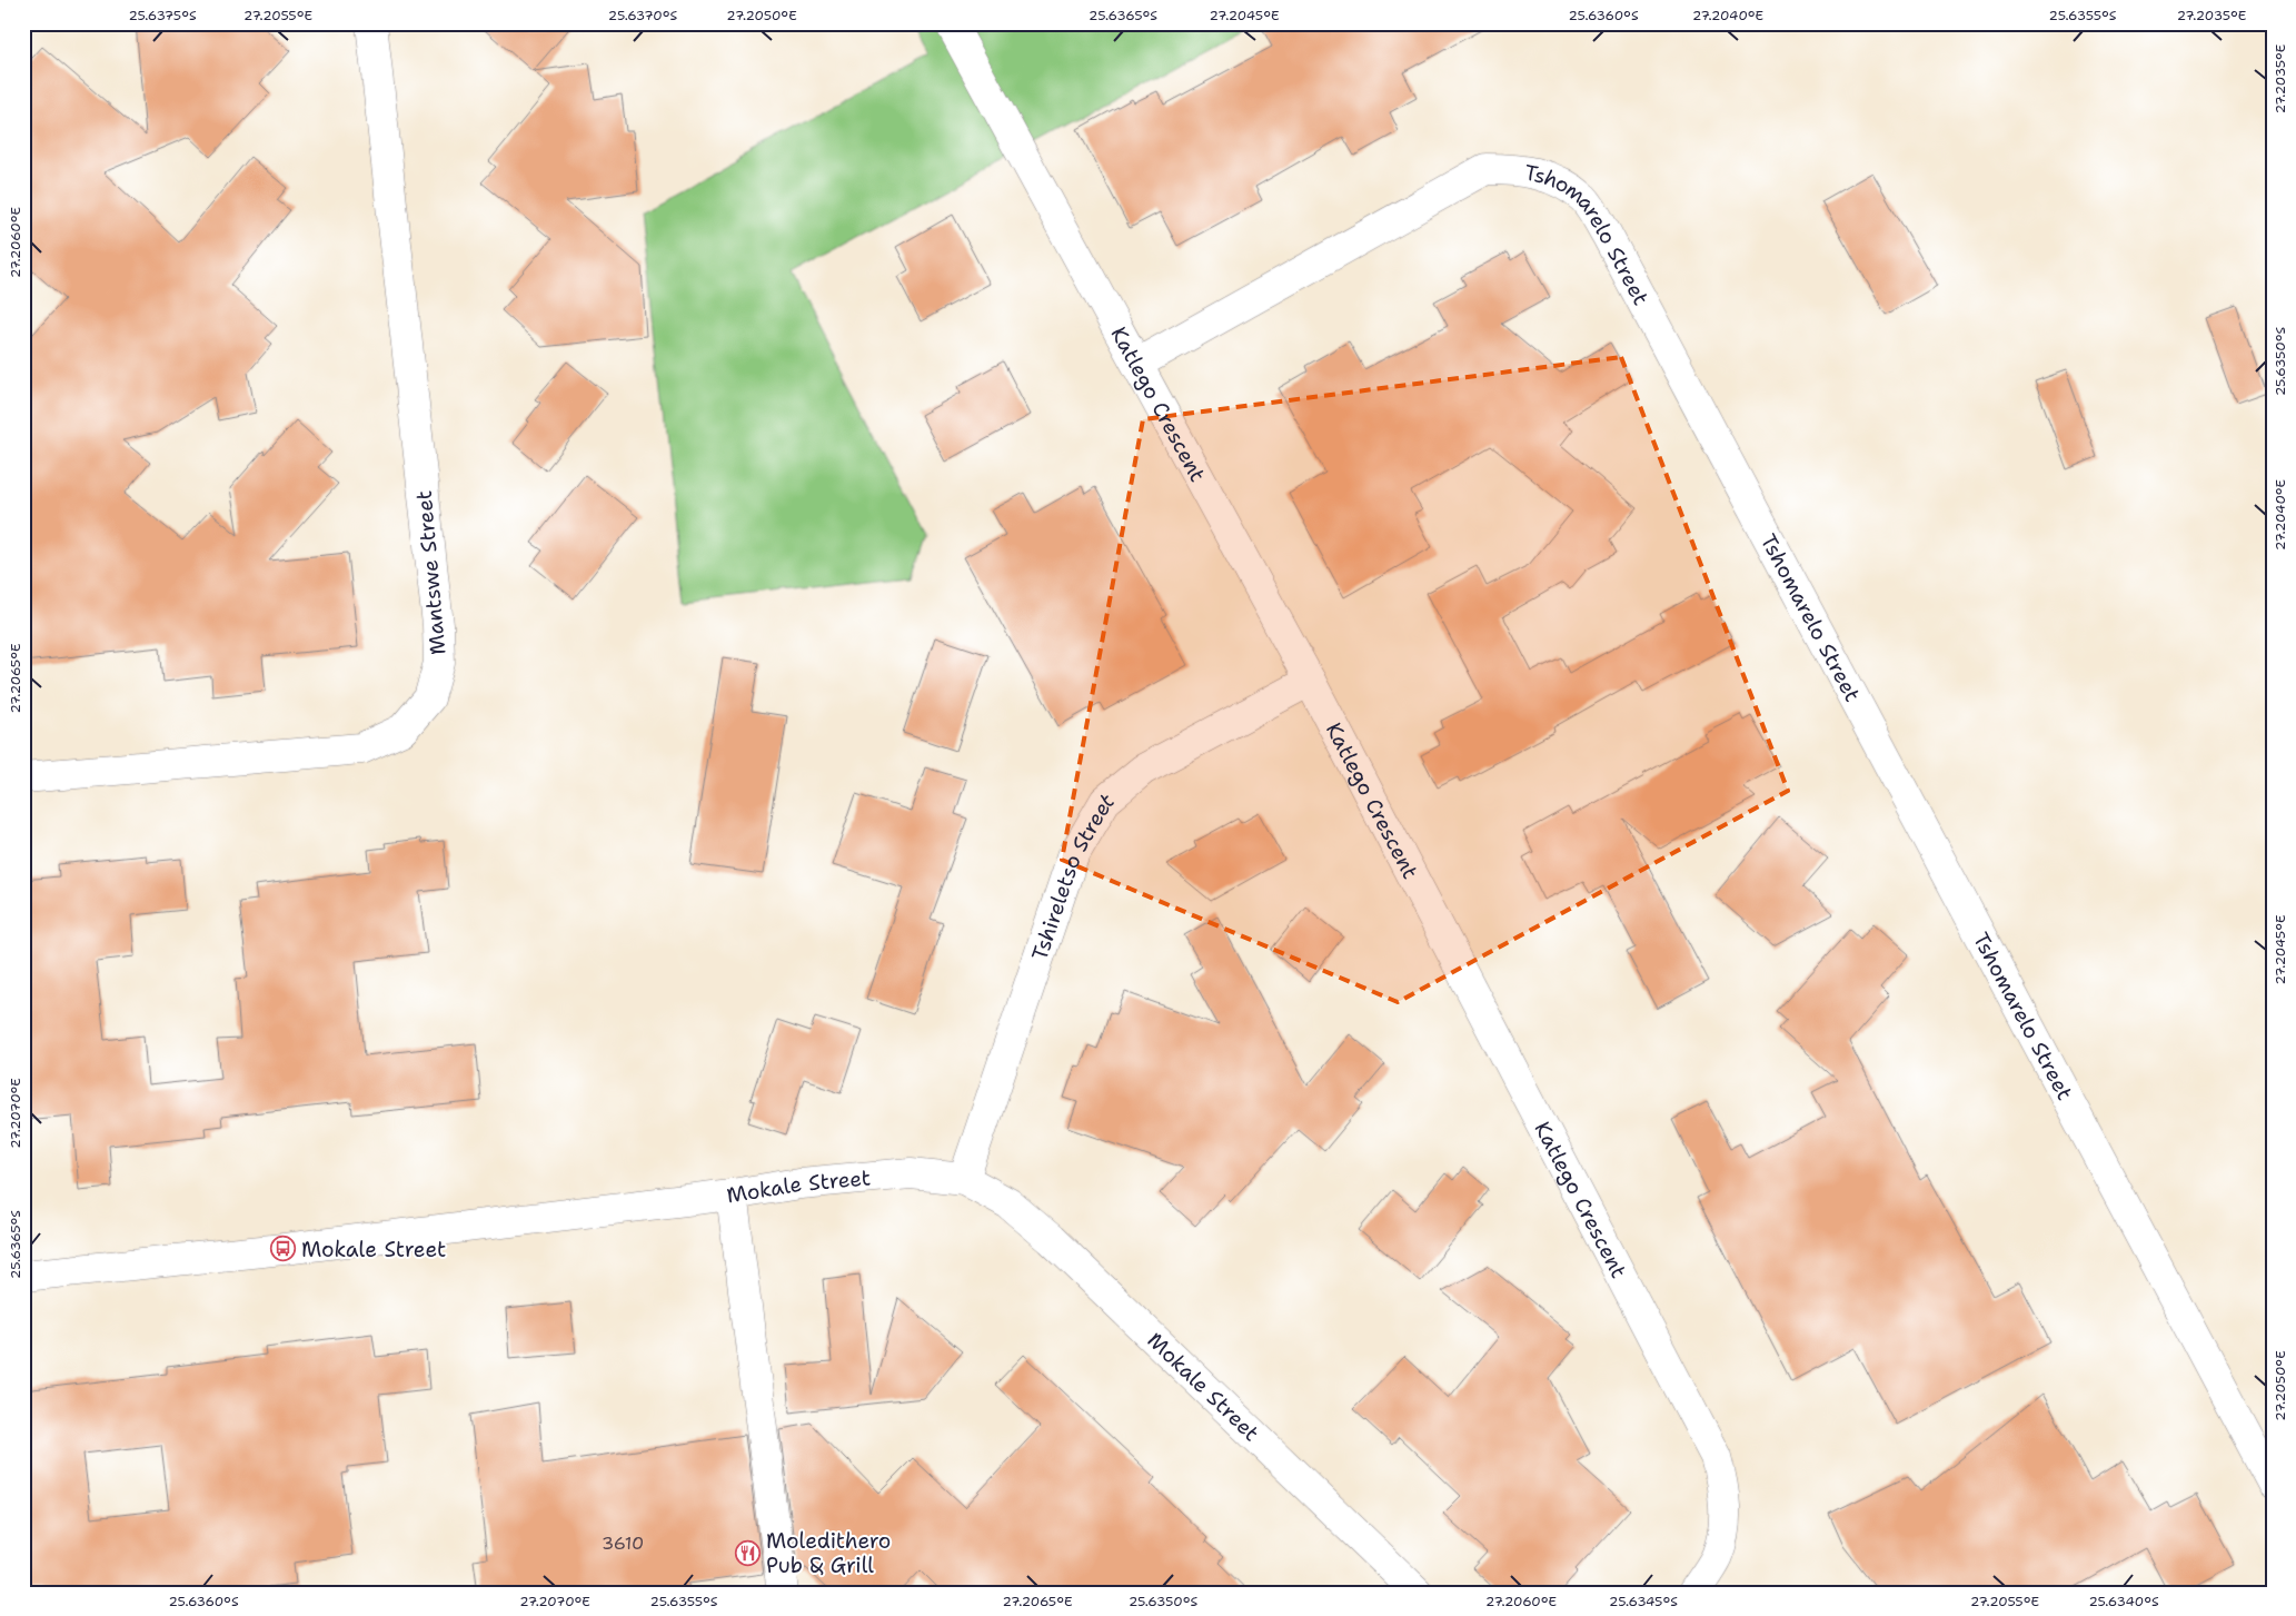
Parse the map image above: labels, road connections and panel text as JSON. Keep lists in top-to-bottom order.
{
  "streets": {
    "street": [
      "Tshomarelo Street",
      "Katlego Crescent",
      "Mantswe Street",
      "Tshireletso Street",
      "Mokale Street"
    ]
  },
  "crossings": [
    ["Tshomarelo Street", "Katlego Crescent"],
    ["Katlego Crescent", "Tshireletso Street"],
    ["Tshireletso Street", "Mokale Street"]
  ],
  "places": {
    "bus stop": ["Mokale Street"],
    "restaurant": ["Moledithero Pub & Grill"]
  },
  "house_numbers": ["3610"],
  "coordinates": [
    "25.6375°S",
    "27.2055°E",
    "25.6370°S",
    "27.2050°E",
    "25.6365°S",
    "27.2045°E",
    "25.6360°S",
    "27.2040°E",
    "25.6355°S",
    "27.2035°E",
    "27.2060°E",
    "25.6350°S",
    "27.2065°E",
    "27.2070°E",
    "25.6345°S",
    "25.6340°S"
  ]
}
